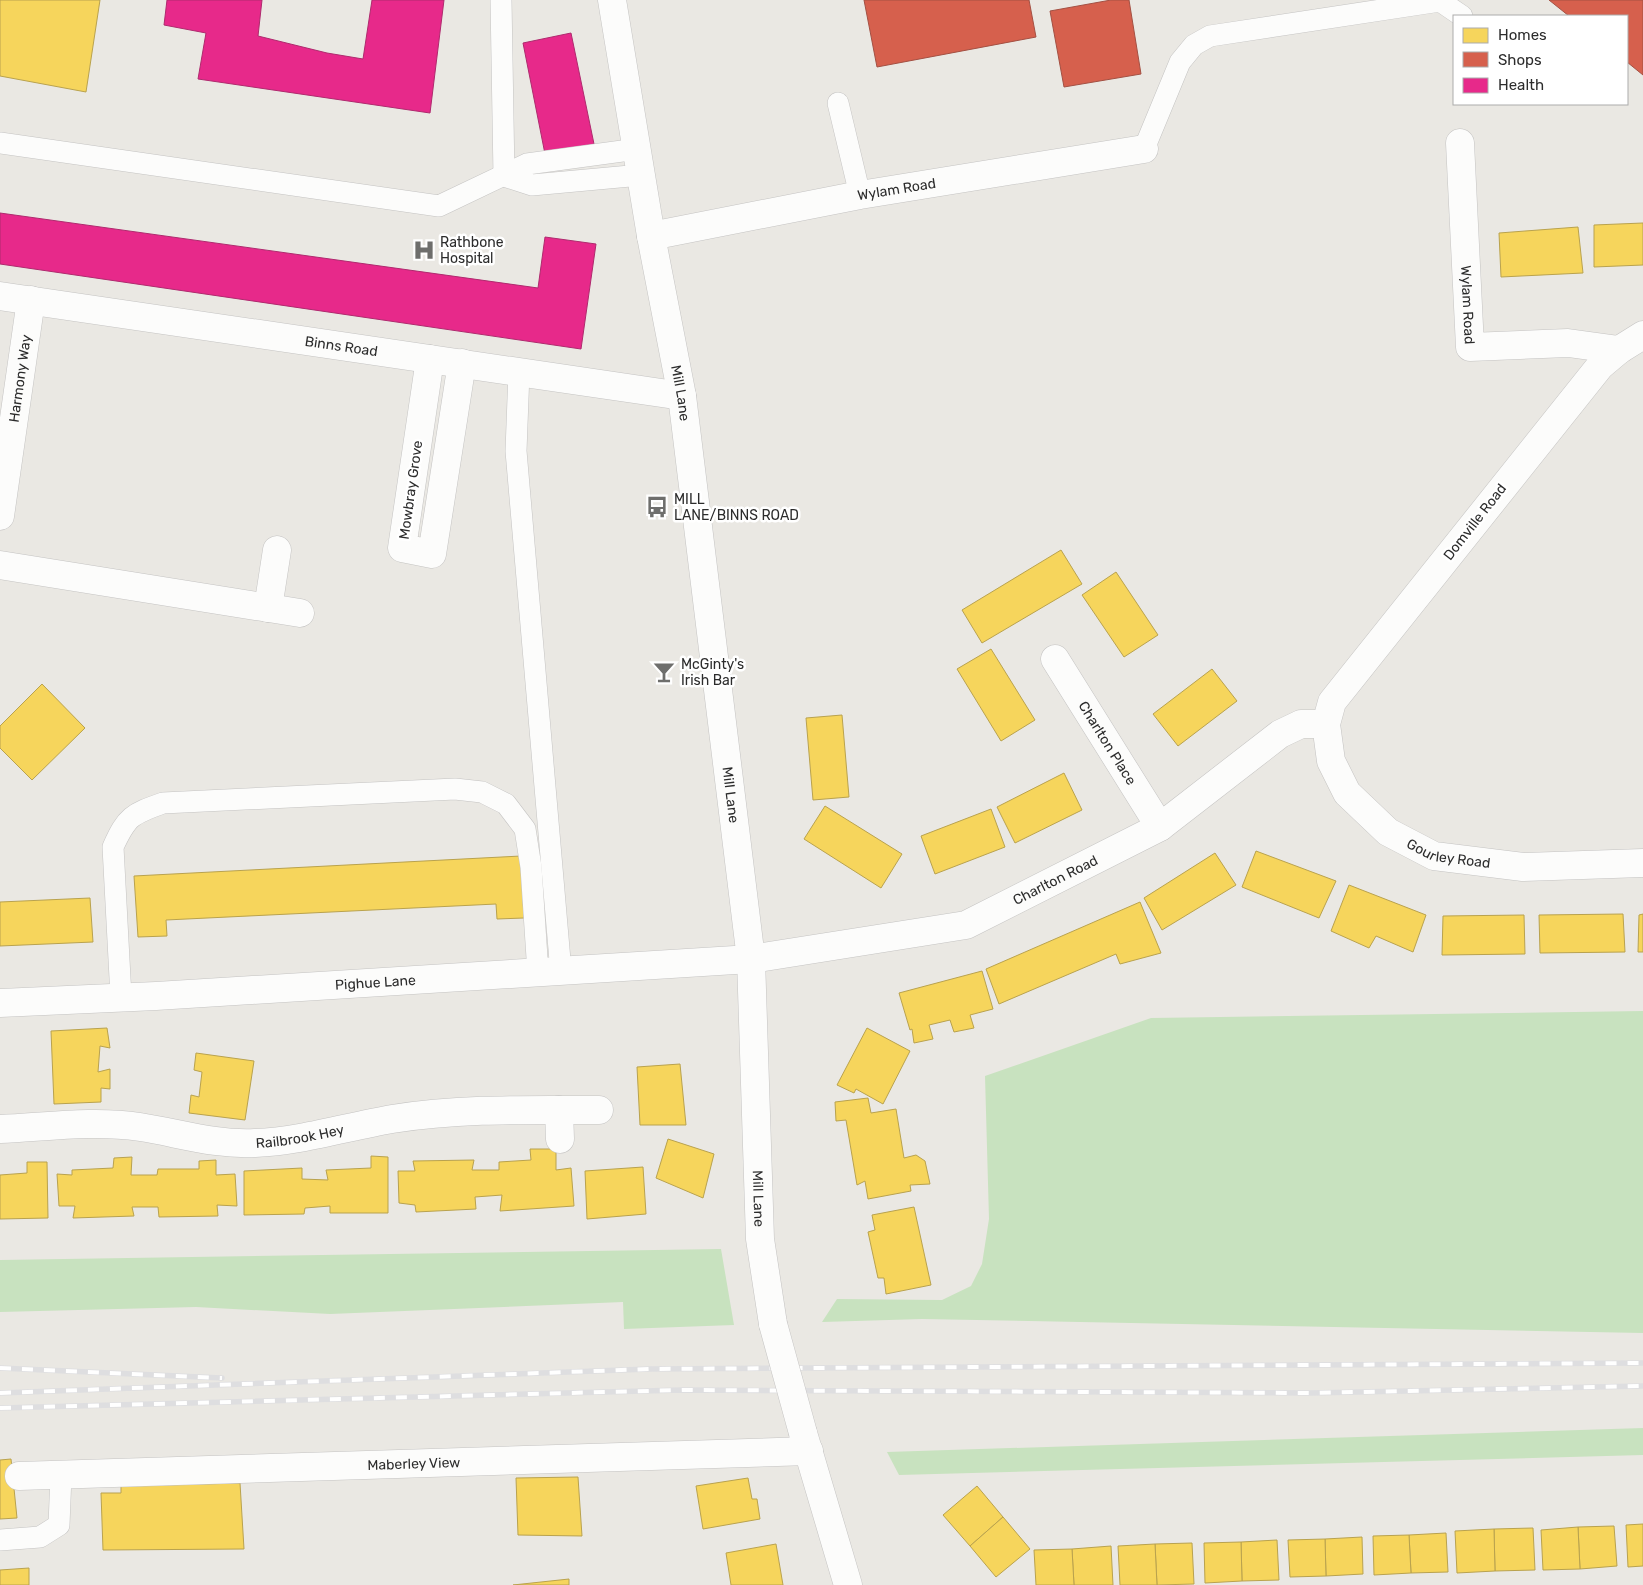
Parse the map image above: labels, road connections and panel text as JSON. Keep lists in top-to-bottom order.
{
  "streets": {
    "street": [
      "Wylam Road",
      "Binns Road",
      "Harmony Way",
      "Mill Lane",
      "Mowbray Grove",
      "Domville Road",
      "Charlton Place",
      "Gourley Road",
      "Charlton Road",
      "Pighue Lane",
      "Railbrook Hey",
      "Maberley View"
    ]
  },
  "crossings": [
    ["Wylam Road", "Mill Lane"],
    ["Wylam Road", "Domville Road"],
    ["Binns Road", "Harmony Way"],
    ["Binns Road", "Mill Lane"],
    ["Binns Road", "Mowbray Grove"],
    ["Mill Lane", "Charlton Road"],
    ["Mill Lane", "Pighue Lane"],
    ["Mill Lane", "Maberley View"],
    ["Domville Road", "Gourley Road"],
    ["Domville Road", "Charlton Road"],
    ["Charlton Place", "Charlton Road"],
    ["Gourley Road", "Charlton Road"],
    ["Charlton Road", "Pighue Lane"]
  ],
  "places": {
    "hospital": ["Rathbone Hospital"],
    "bus stop": ["MILL LANE/BINNS ROAD"],
    "bar": ["McGinty's Irish Bar"]
  },
  "legend": ["Homes", "Shops", "Health"]
}
